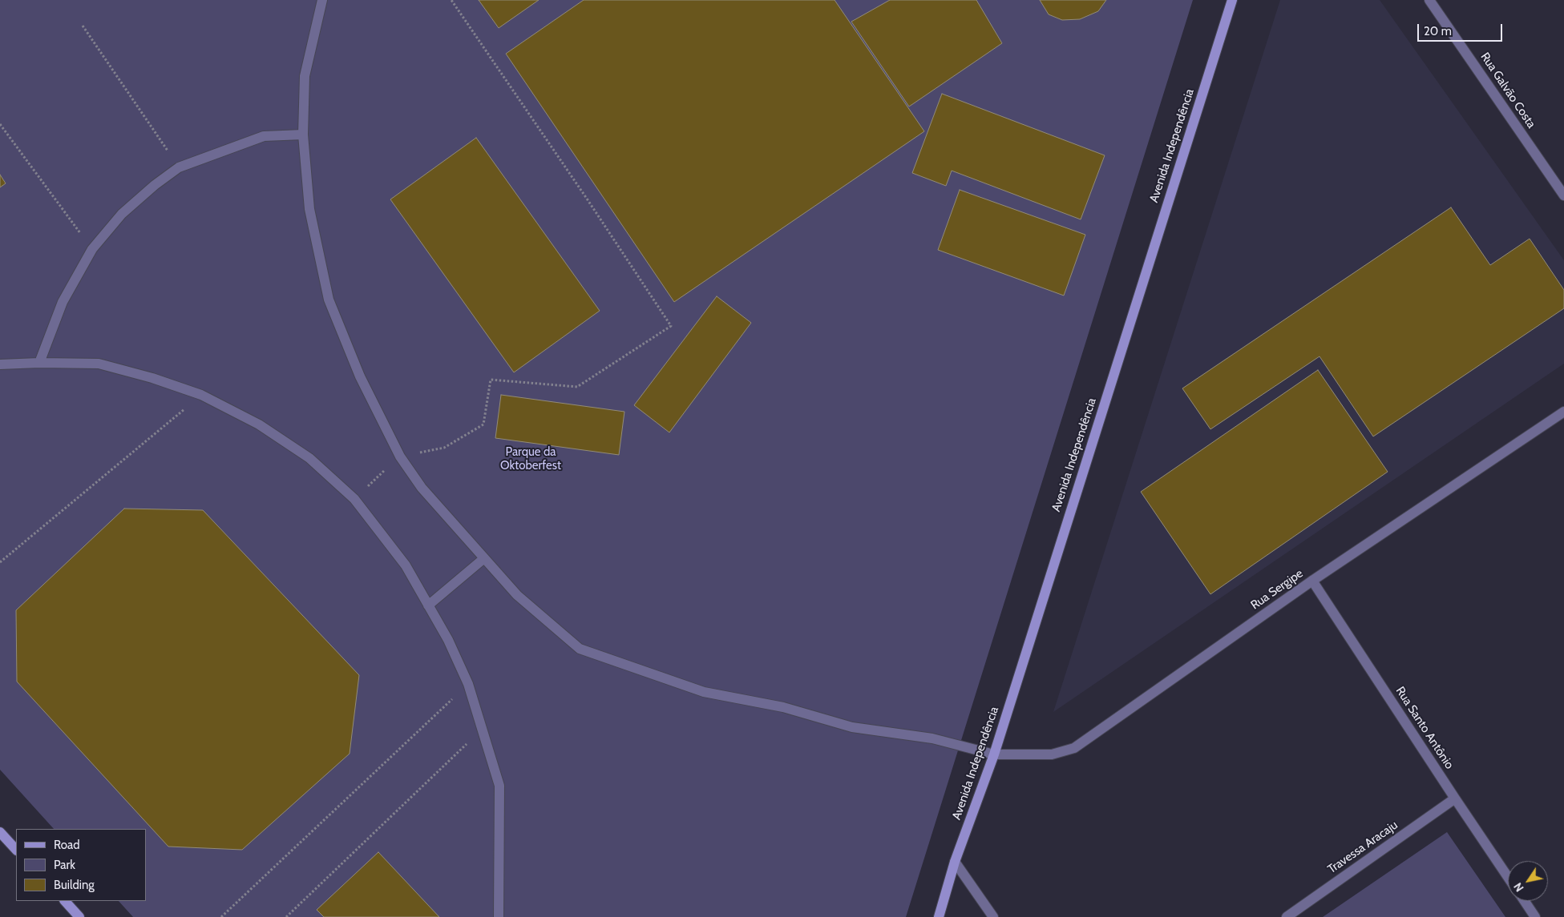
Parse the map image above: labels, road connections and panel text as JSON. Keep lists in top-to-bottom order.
{
  "streets": {
    "main road": ["Avenida Independência"],
    "street": [
      "Rua Galvão Costa",
      "Rua Sergipe",
      "Rua Santo Antônio",
      "Travessa Aracaju"
    ]
  },
  "crossings": [
    ["Avenida Independência", "Rua Sergipe"],
    ["Rua Sergipe", "Rua Santo Antônio"],
    ["Rua Santo Antônio", "Travessa Aracaju"]
  ],
  "parks": ["Parque da Oktoberfest"],
  "legend": ["Road", "Park", "Building"],
  "scale_bar": "20 m",
  "north": "bottom left"
}
